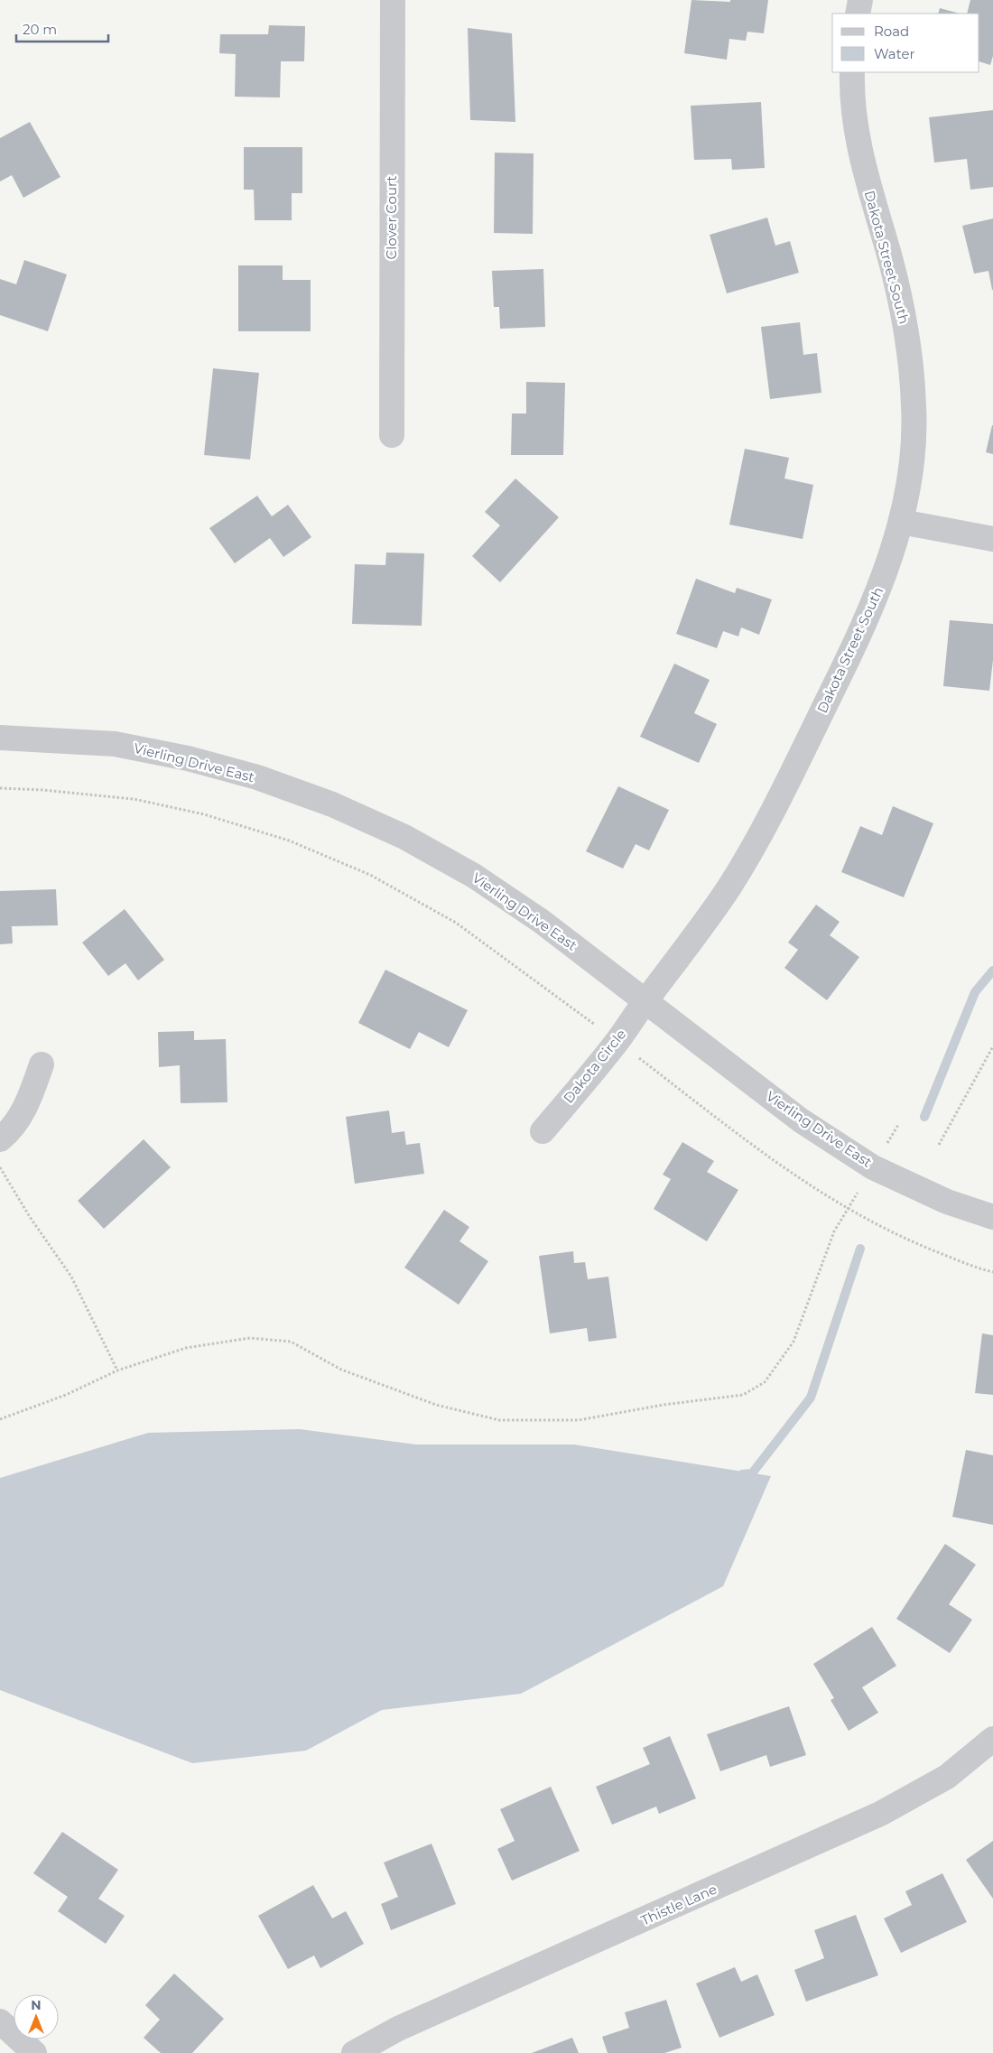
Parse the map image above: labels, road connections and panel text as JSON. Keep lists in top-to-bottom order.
{
  "streets": {
    "street": [
      "Clover Court",
      "Dakota Street South",
      "Vierling Drive East",
      "Dakota Circle",
      "Thistle Lane"
    ]
  },
  "crossings": [
    ["Dakota Street South", "Vierling Drive East"],
    ["Dakota Street South", "Dakota Circle"],
    ["Vierling Drive East", "Dakota Circle"]
  ],
  "legend": ["Road", "Water"],
  "scale_bar": "20 m",
  "north": "top"
}
